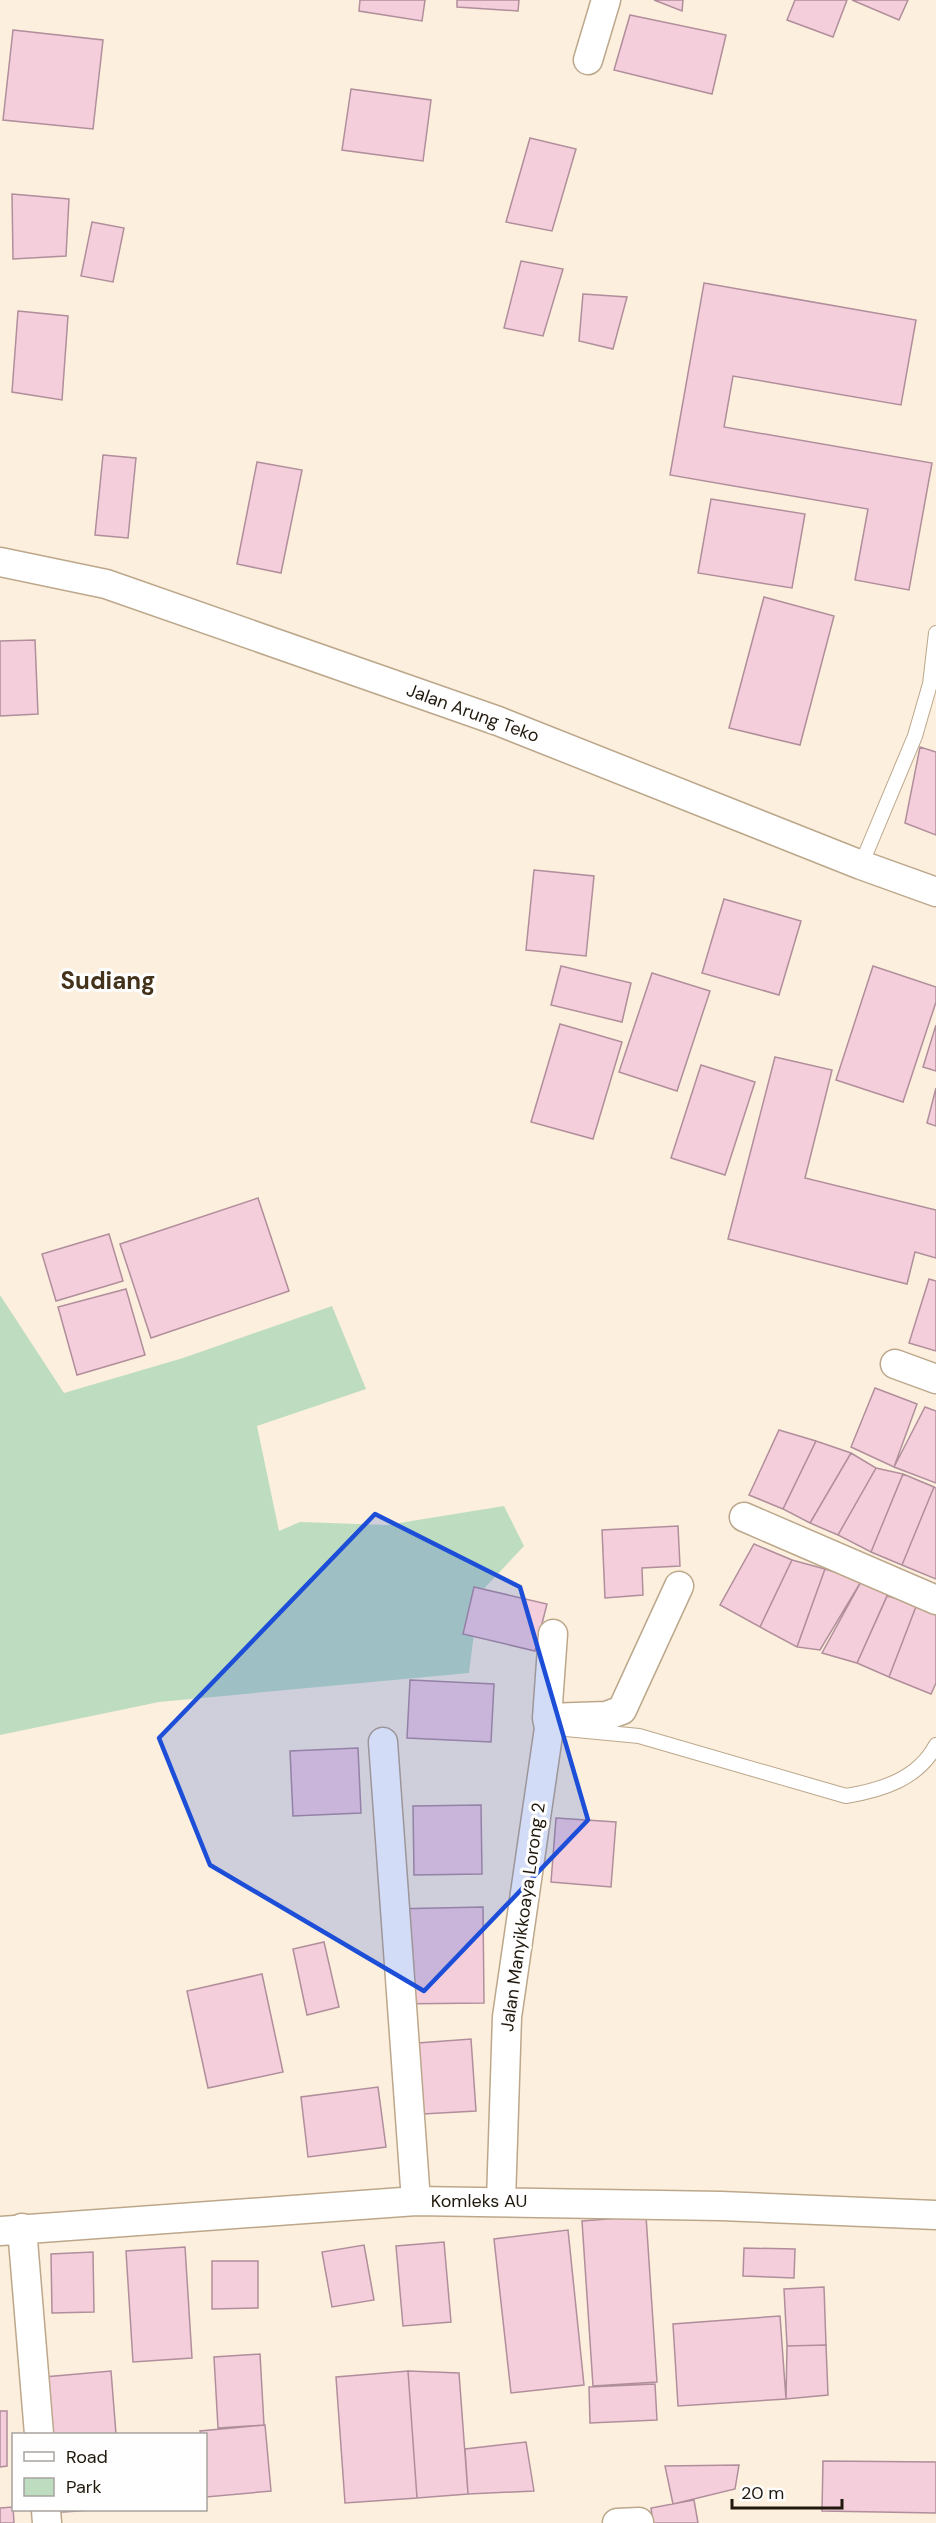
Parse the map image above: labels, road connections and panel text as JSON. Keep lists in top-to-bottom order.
{
  "streets": {
    "street": ["Jalan Arung Teko", "Jalan Manyikkoaya Lorong 2", "Komleks AU"]
  },
  "crossings": [
    ["Jalan Manyikkoaya Lorong 2", "Komleks AU"]
  ],
  "districts": ["Sudiang"],
  "legend": ["Road", "Park"],
  "scale_bar": "20 m"
}
